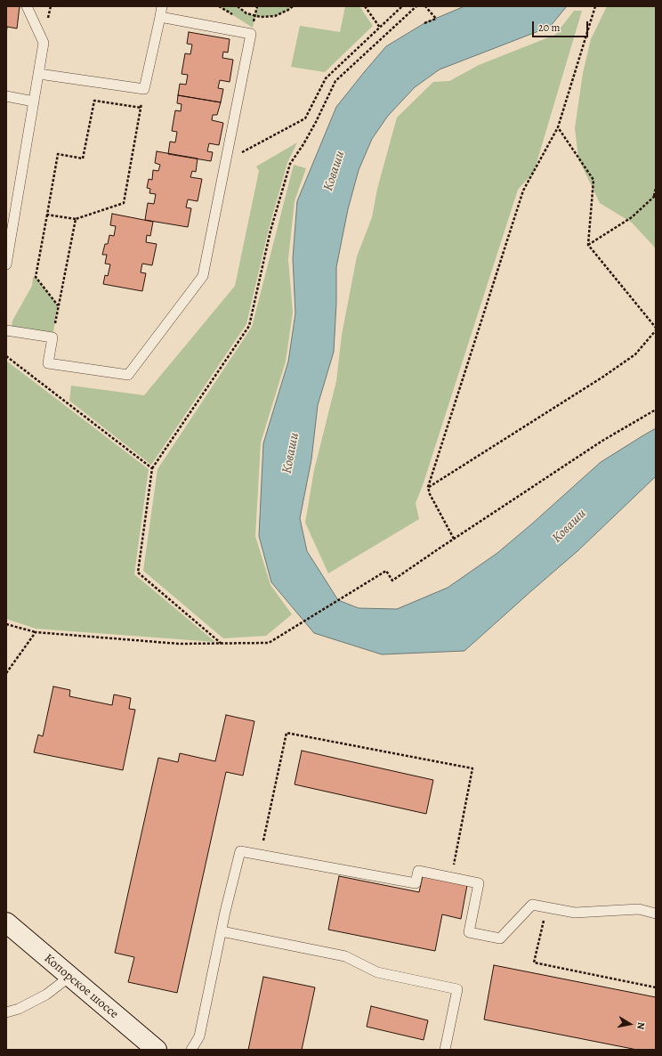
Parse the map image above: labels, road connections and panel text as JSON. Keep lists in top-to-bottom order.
{
  "streets": {
    "main road": ["Копорское шоссе"]
  },
  "water": ["Коваши"],
  "scale_bar": "20 m",
  "north": "right"
}
